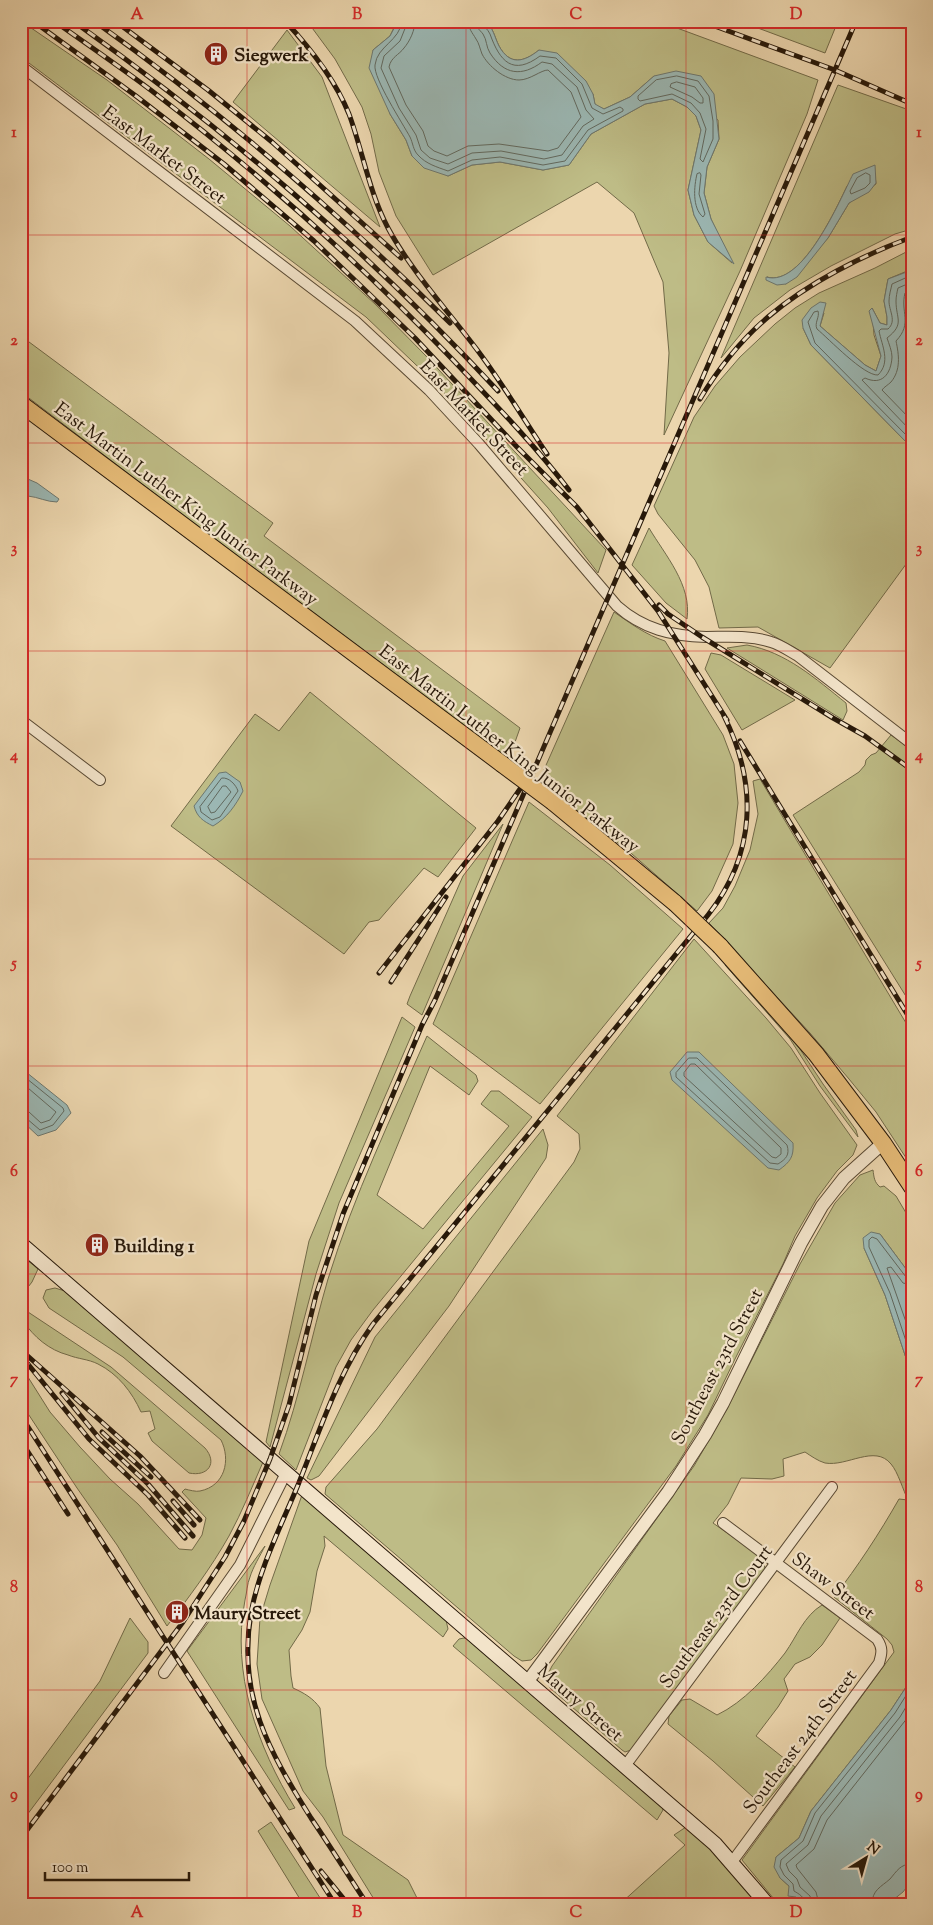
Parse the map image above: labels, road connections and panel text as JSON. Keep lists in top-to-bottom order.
{
  "streets": {
    "main road": ["East Martin Luther King Junior Parkway", "Maury Street"],
    "street": [
      "East Market Street",
      "Southeast 23rd Street",
      "Shaw Street",
      "Southeast 23rd Court",
      "Southeast 24th Street"
    ]
  },
  "crossings": [
    ["East Martin Luther King Junior Parkway", "Southeast 23rd Street"],
    ["Southeast 23rd Street", "Maury Street"],
    ["Shaw Street", "Southeast 23rd Court"],
    ["Shaw Street", "Southeast 24th Street"],
    ["Southeast 23rd Court", "Maury Street"],
    ["Maury Street", "Southeast 24th Street"]
  ],
  "places": {
    "building": ["Siegwerk", "Building 1", "Maury Street"]
  },
  "scale_bar": "100 m",
  "north": "top right",
  "grid": {
    "columns": [
      "A",
      "B",
      "C",
      "D"
    ],
    "rows": [
      "1",
      "2",
      "3",
      "4",
      "5",
      "6",
      "7",
      "8",
      "9"
    ]
  }
}
